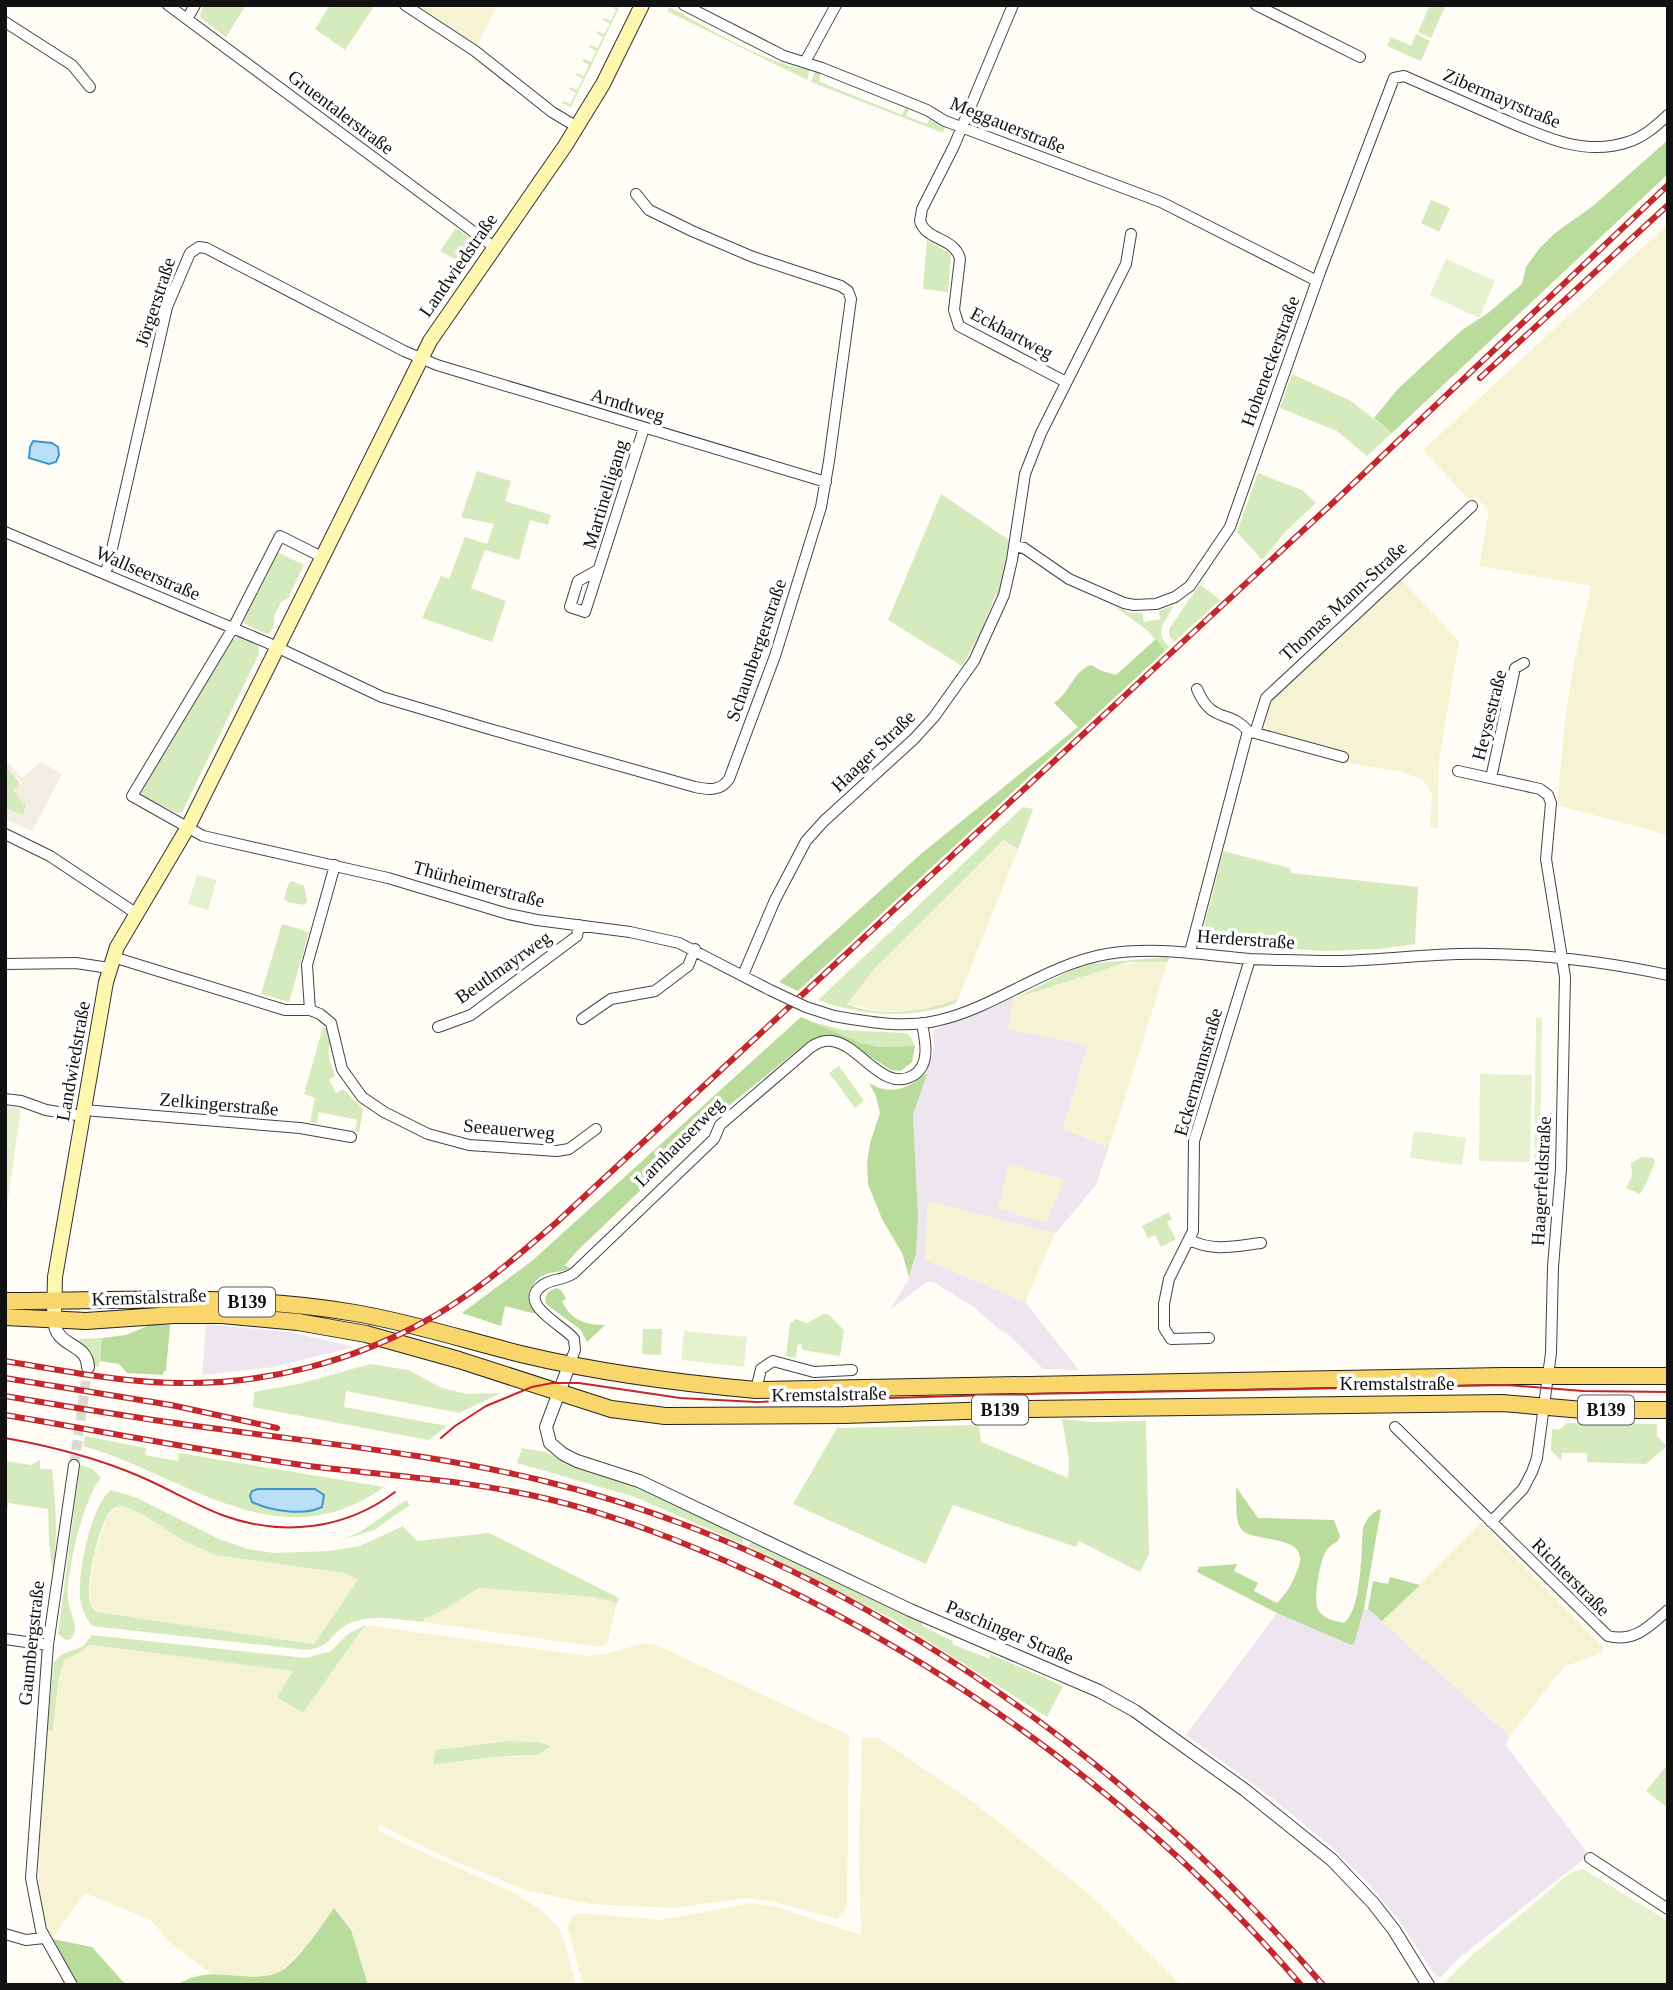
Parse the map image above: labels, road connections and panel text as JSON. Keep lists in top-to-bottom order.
{
  "streets": {
    "main road": ["Landwiedstraße", "Kremstalstraße", "B139"],
    "street": [
      "Zibermayrstraße",
      "Gruentalerstraße",
      "Meggauerstraße",
      "Jörgerstraße",
      "Eckhartweg",
      "Hoheneckerstraße",
      "Arndtweg",
      "Martinelligang",
      "Wallseerstraße",
      "Thomas Mann-Straße",
      "Schaunbergerstraße",
      "Heysestraße",
      "Haager Straße",
      "Thürheimerstraße",
      "Herderstraße",
      "Beutlmayrweg",
      "Eckermannstraße",
      "Zelkingerstraße",
      "Seeauerweg",
      "Larnhauserweg",
      "Haagerfeldstraße",
      "Richterstraße",
      "Paschinger Straße",
      "Gaumbergstraße"
    ]
  },
  "crossings": [
    ["Zibermayrstraße", "Hoheneckerstraße"],
    ["Gruentalerstraße", "Landwiedstraße"],
    ["Meggauerstraße", "Eckhartweg"],
    ["Meggauerstraße", "Hoheneckerstraße"],
    ["Landwiedstraße", "Jörgerstraße"],
    ["Landwiedstraße", "Arndtweg"],
    ["Landwiedstraße", "Wallseerstraße"],
    ["Landwiedstraße", "Schaunbergerstraße"],
    ["Landwiedstraße", "Thürheimerstraße"],
    ["Landwiedstraße", "Zelkingerstraße"],
    ["Landwiedstraße", "Kremstalstraße"],
    ["Jörgerstraße", "Arndtweg"],
    ["Jörgerstraße", "Wallseerstraße"],
    ["Eckhartweg", "Haager Straße"],
    ["Hoheneckerstraße", "Haager Straße"],
    ["Arndtweg", "Martinelligang"],
    ["Arndtweg", "Schaunbergerstraße"],
    ["Wallseerstraße", "Schaunbergerstraße"],
    ["Thomas Mann-Straße", "Herderstraße"],
    ["Heysestraße", "Herderstraße"],
    ["Heysestraße", "Haagerfeldstraße"],
    ["Haager Straße", "Thürheimerstraße"],
    ["Thürheimerstraße", "Herderstraße"],
    ["Thürheimerstraße", "Beutlmayrweg"],
    ["Herderstraße", "Eckermannstraße"],
    ["Herderstraße", "Larnhauserweg"],
    ["Herderstraße", "Haagerfeldstraße"],
    ["Larnhauserweg", "Kremstalstraße"],
    ["Larnhauserweg", "Paschinger Straße"],
    ["Haagerfeldstraße", "Kremstalstraße"],
    ["Kremstalstraße", "Paschinger Straße"]
  ]
}
